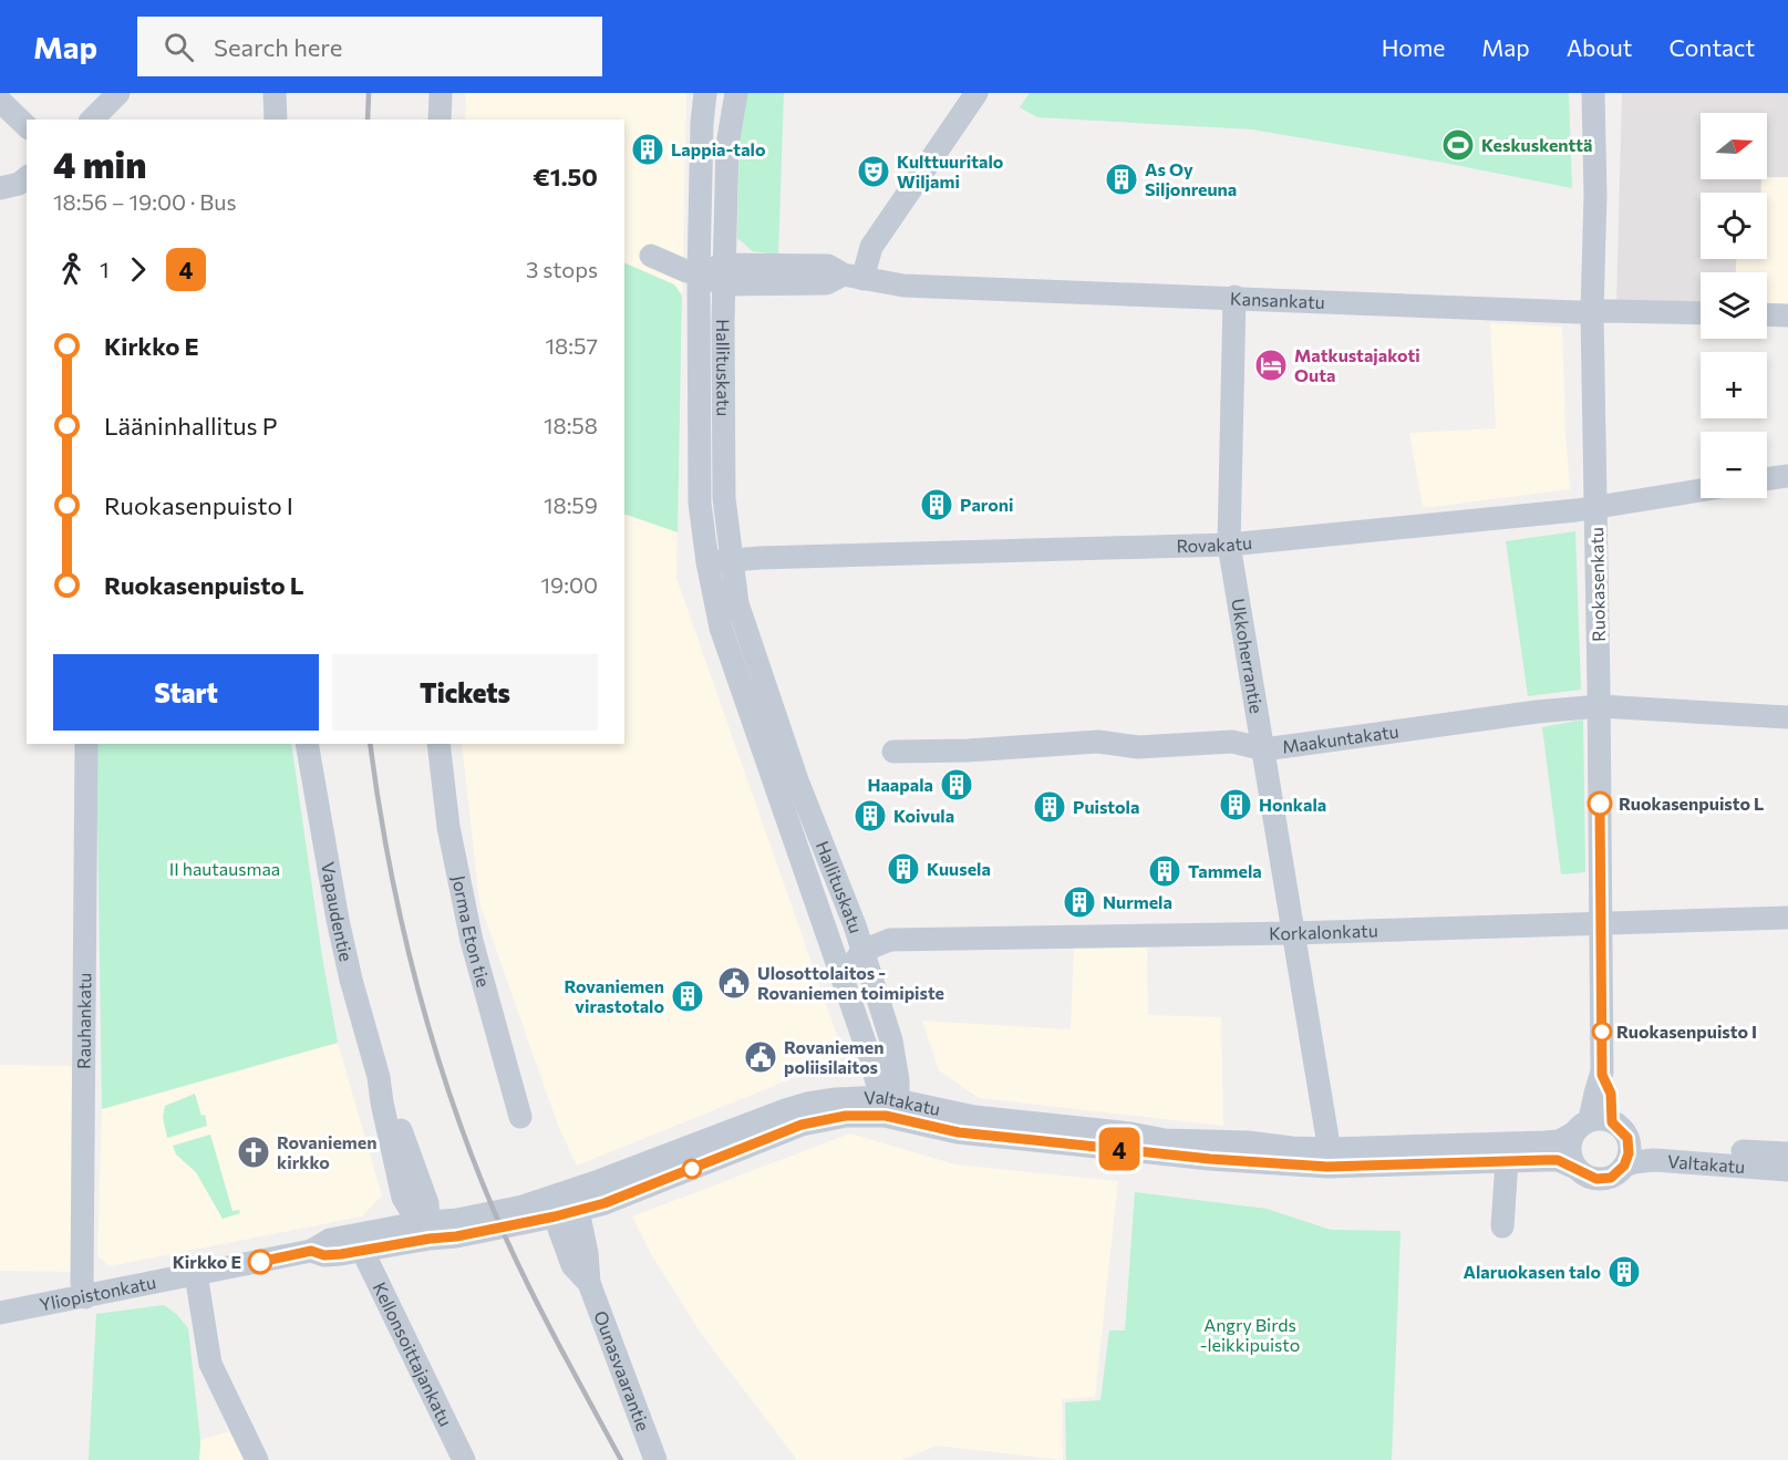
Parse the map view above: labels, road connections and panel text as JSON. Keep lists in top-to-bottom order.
{
  "streets": {
    "street": [
      "Kansankatu",
      "Hallituskatu",
      "Rovakatu",
      "Ruokasenkatu",
      "Ukkoherrantie",
      "Maakuntakatu",
      "Vapaudentie",
      "Jorma Eton tie",
      "Korkalonkatu",
      "Rauhankatu",
      "Valtakatu",
      "Yliopistonkatu",
      "Kellonsoittajankatu",
      "Ounasvaarantie"
    ]
  },
  "crossings": [
    ["Kansankatu", "Hallituskatu"],
    ["Kansankatu", "Ruokasenkatu"],
    ["Kansankatu", "Ukkoherrantie"],
    ["Hallituskatu", "Rovakatu"],
    ["Hallituskatu", "Korkalonkatu"],
    ["Hallituskatu", "Valtakatu"],
    ["Rovakatu", "Ruokasenkatu"],
    ["Rovakatu", "Ukkoherrantie"],
    ["Ruokasenkatu", "Maakuntakatu"],
    ["Ruokasenkatu", "Korkalonkatu"],
    ["Ruokasenkatu", "Valtakatu"],
    ["Ukkoherrantie", "Maakuntakatu"],
    ["Ukkoherrantie", "Korkalonkatu"],
    ["Ukkoherrantie", "Valtakatu"],
    ["Vapaudentie", "Yliopistonkatu"],
    ["Rauhankatu", "Yliopistonkatu"],
    ["Valtakatu", "Yliopistonkatu"],
    ["Valtakatu", "Ounasvaarantie"],
    ["Yliopistonkatu", "Kellonsoittajankatu"],
    ["Yliopistonkatu", "Ounasvaarantie"]
  ],
  "parks": ["II hautausmaa", "Angry Birds -leikkipuisto"],
  "places": {
    "sports": ["Keskuskenttä"],
    "building": [
      "Lappia-talo",
      "As Oy Siljonreuna",
      "Paroni",
      "Haapala",
      "Honkala",
      "Puistola",
      "Koivula",
      "Kuusela",
      "Tammela",
      "Nurmela",
      "Rovaniemen virastotalo",
      "Alaruokasen talo"
    ],
    "theatre": ["Kulttuuritalo Wiljami"],
    "hotel": ["Matkustajakoti Outa"],
    "other": ["Ruokasenpuisto L", "Ruokasenpuisto I", "Kirkko E"],
    "public building": ["Ulosottolaitos - Rovaniemen toimipiste", "Rovaniemen poliisilaitos"],
    "church": ["Rovaniemen kirkko"]
  },
  "lines": ["bus line 4"],
  "north": "right",
  "page": {
    "header": "Map",
    "search": "Search here",
    "nav": [
      "Home",
      "Map",
      "About",
      "Contact"
    ],
    "on_map": "4",
    "map_buttons": ["+", "−"],
    "heading": ["4 min", "18:56 – 19:00 · Bus", "€1.50"],
    "legs": ["1", "4", "3 stops"],
    "list": [
      {
        "name": "Kirkko E",
        "value": "18:57"
      },
      {
        "name": "Lääninhallitus P",
        "value": "18:58"
      },
      {
        "name": "Ruokasenpuisto I",
        "value": "18:59"
      },
      {
        "name": "Ruokasenpuisto L",
        "value": "19:00"
      }
    ],
    "buttons": ["Start", "Tickets"]
  }
}
